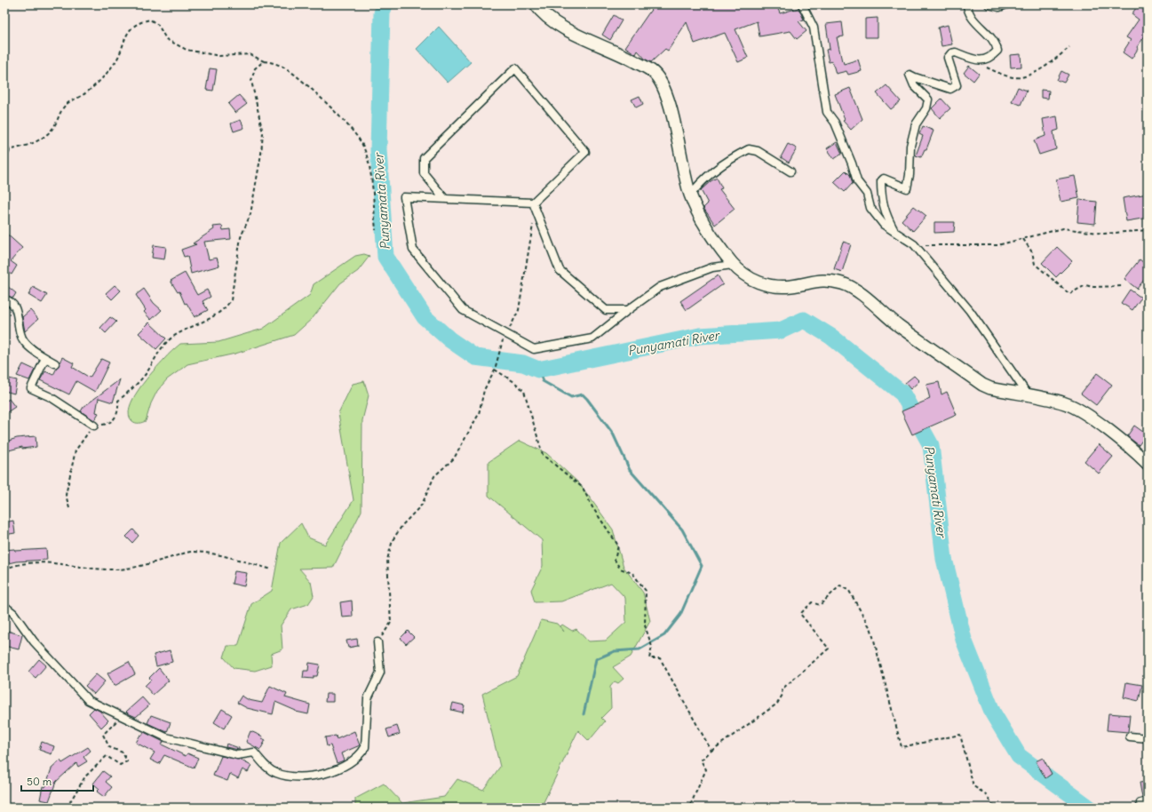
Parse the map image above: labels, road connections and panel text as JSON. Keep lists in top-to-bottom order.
{
  "water": ["Punyamata River", "Punyamati River"],
  "scale_bar": "50 m"
}
